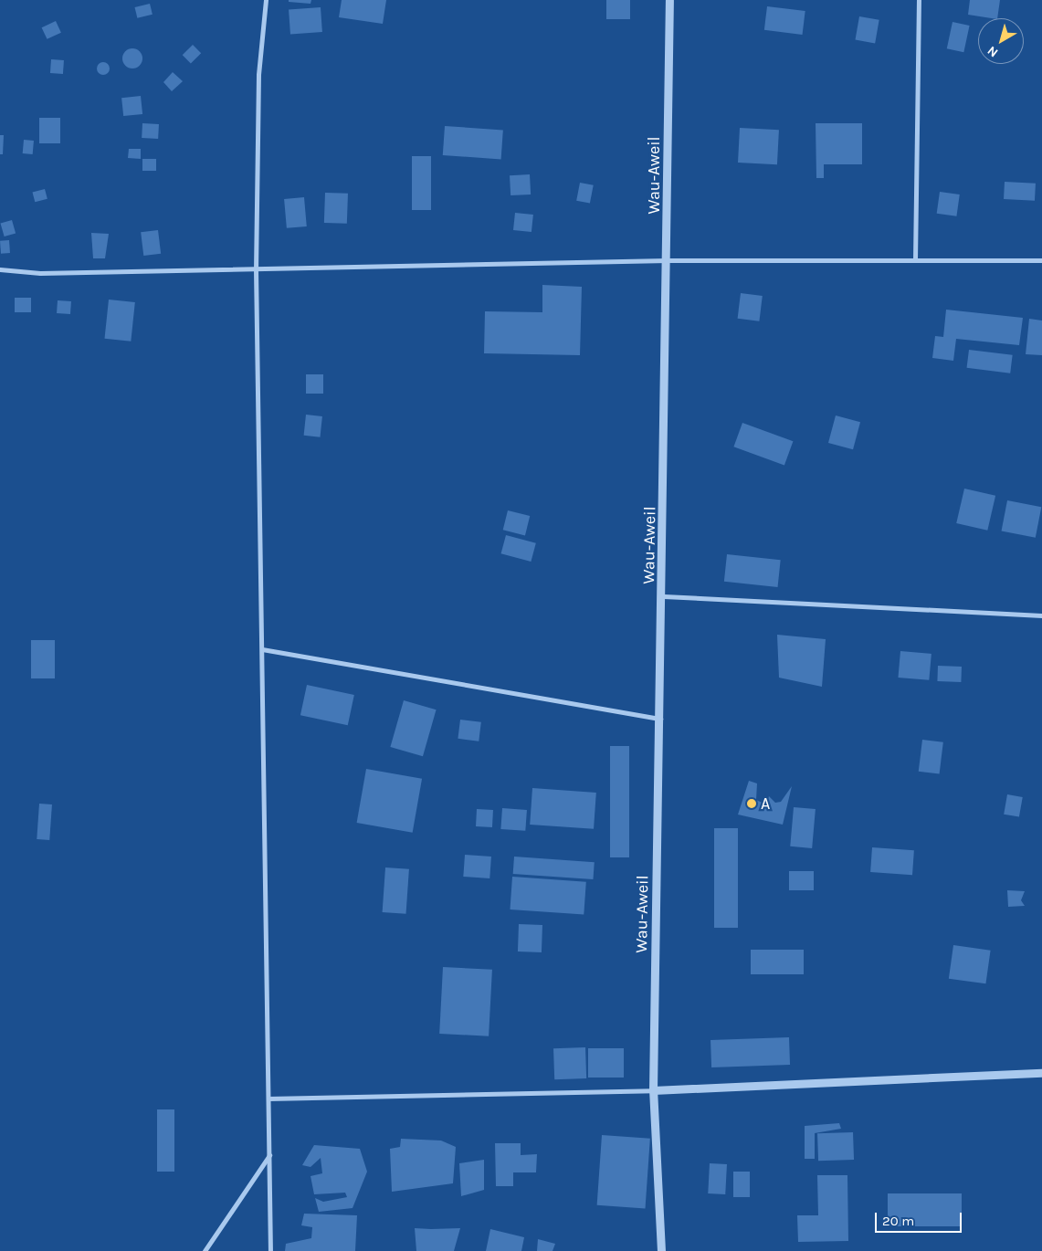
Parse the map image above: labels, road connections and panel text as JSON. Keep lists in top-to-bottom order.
{
  "streets": {
    "street": ["Wau-Aweil"]
  },
  "places": ["A"],
  "scale_bar": "20 m",
  "north": "bottom left"
}
